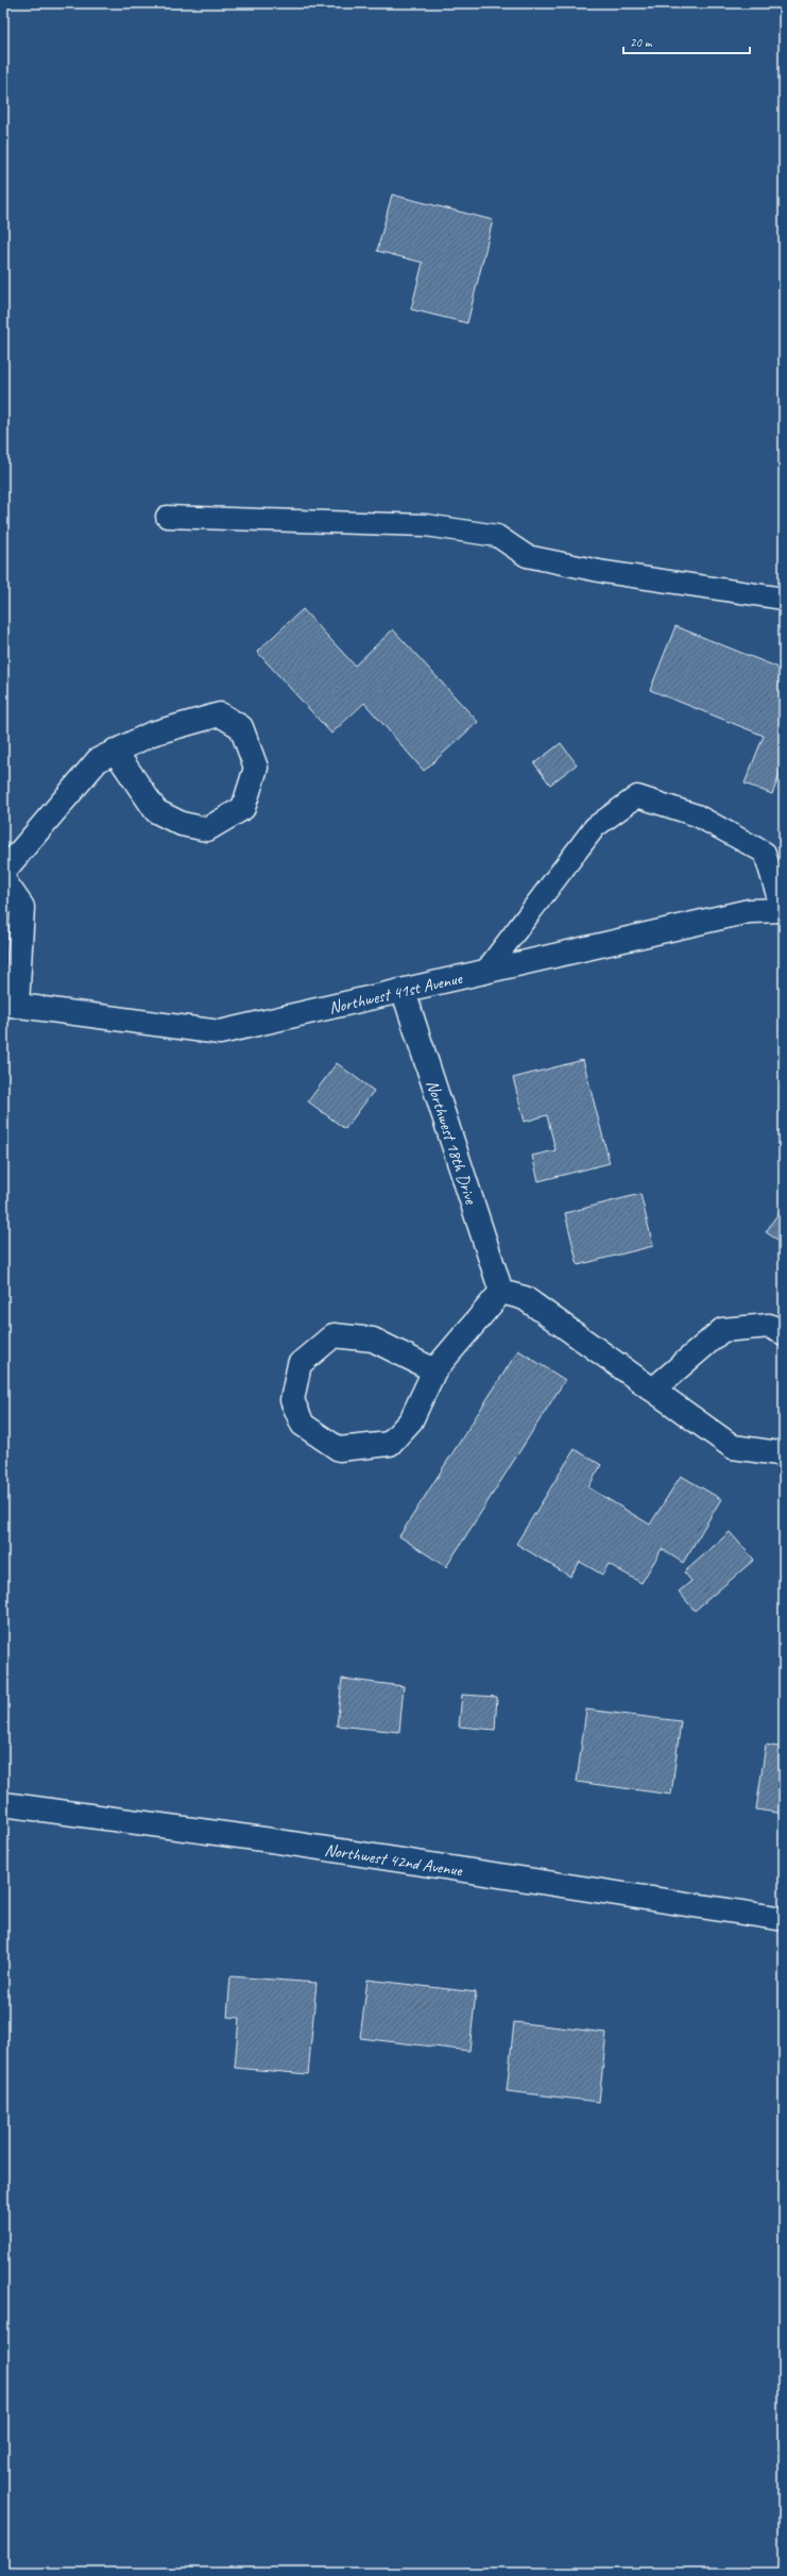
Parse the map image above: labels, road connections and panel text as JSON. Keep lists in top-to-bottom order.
{
  "streets": {
    "street": ["Northwest 41st Avenue", "Northwest 18th Drive", "Northwest 42nd Avenue"]
  },
  "crossings": [
    ["Northwest 41st Avenue", "Northwest 18th Drive"]
  ],
  "scale_bar": "20 m"
}
